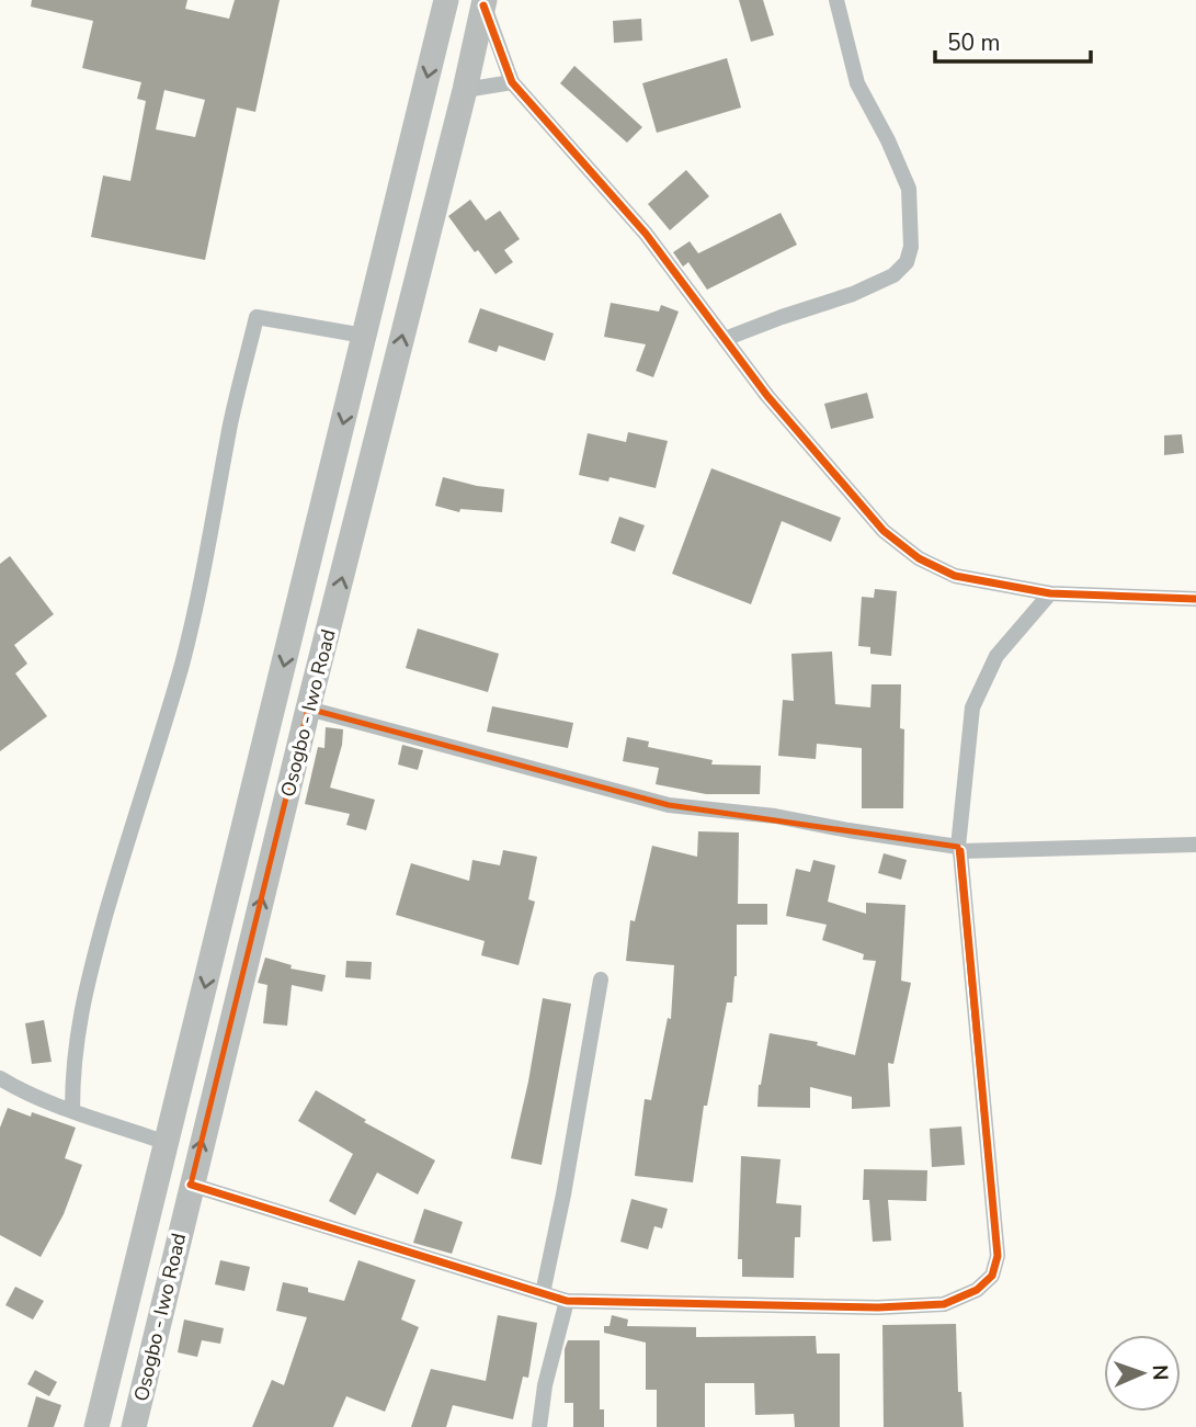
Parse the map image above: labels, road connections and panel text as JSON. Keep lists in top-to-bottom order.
{
  "streets": {
    "main road": ["Osogbo - Iwo Road"]
  },
  "scale_bar": "50 m",
  "north": "right"
}
